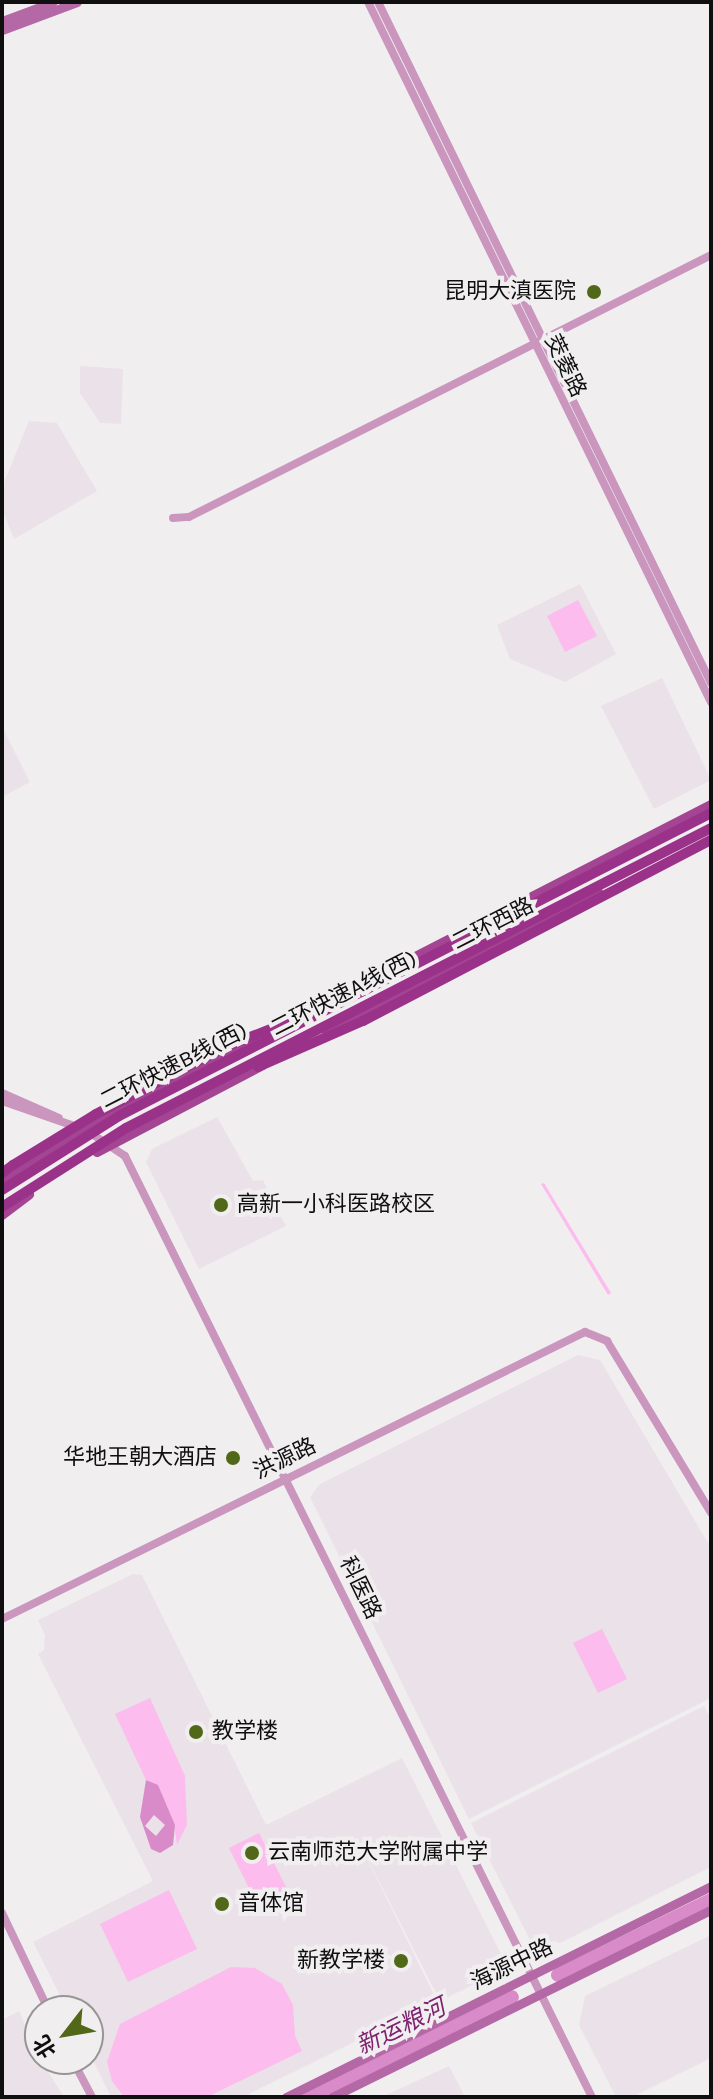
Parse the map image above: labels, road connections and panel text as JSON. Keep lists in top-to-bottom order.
{
  "streets": {
    "highway": ["二环快速A线(西)", "二环快速B线(西)"],
    "main road": ["二环西路", "海源中路"],
    "street": ["茭菱路", "洪源路", "科医路"]
  },
  "crossings": [
    ["二环西路", "科医路"],
    ["洪源路", "科医路"],
    ["科医路", "海源中路"]
  ],
  "water": ["新运粮河"],
  "places": [
    "昆明大滇医院",
    "高新一小科医路校区",
    "华地王朝大酒店",
    "教学楼",
    "云南师范大学附属中学",
    "音体馆",
    "新教学楼"
  ],
  "north": "bottom left"
}
